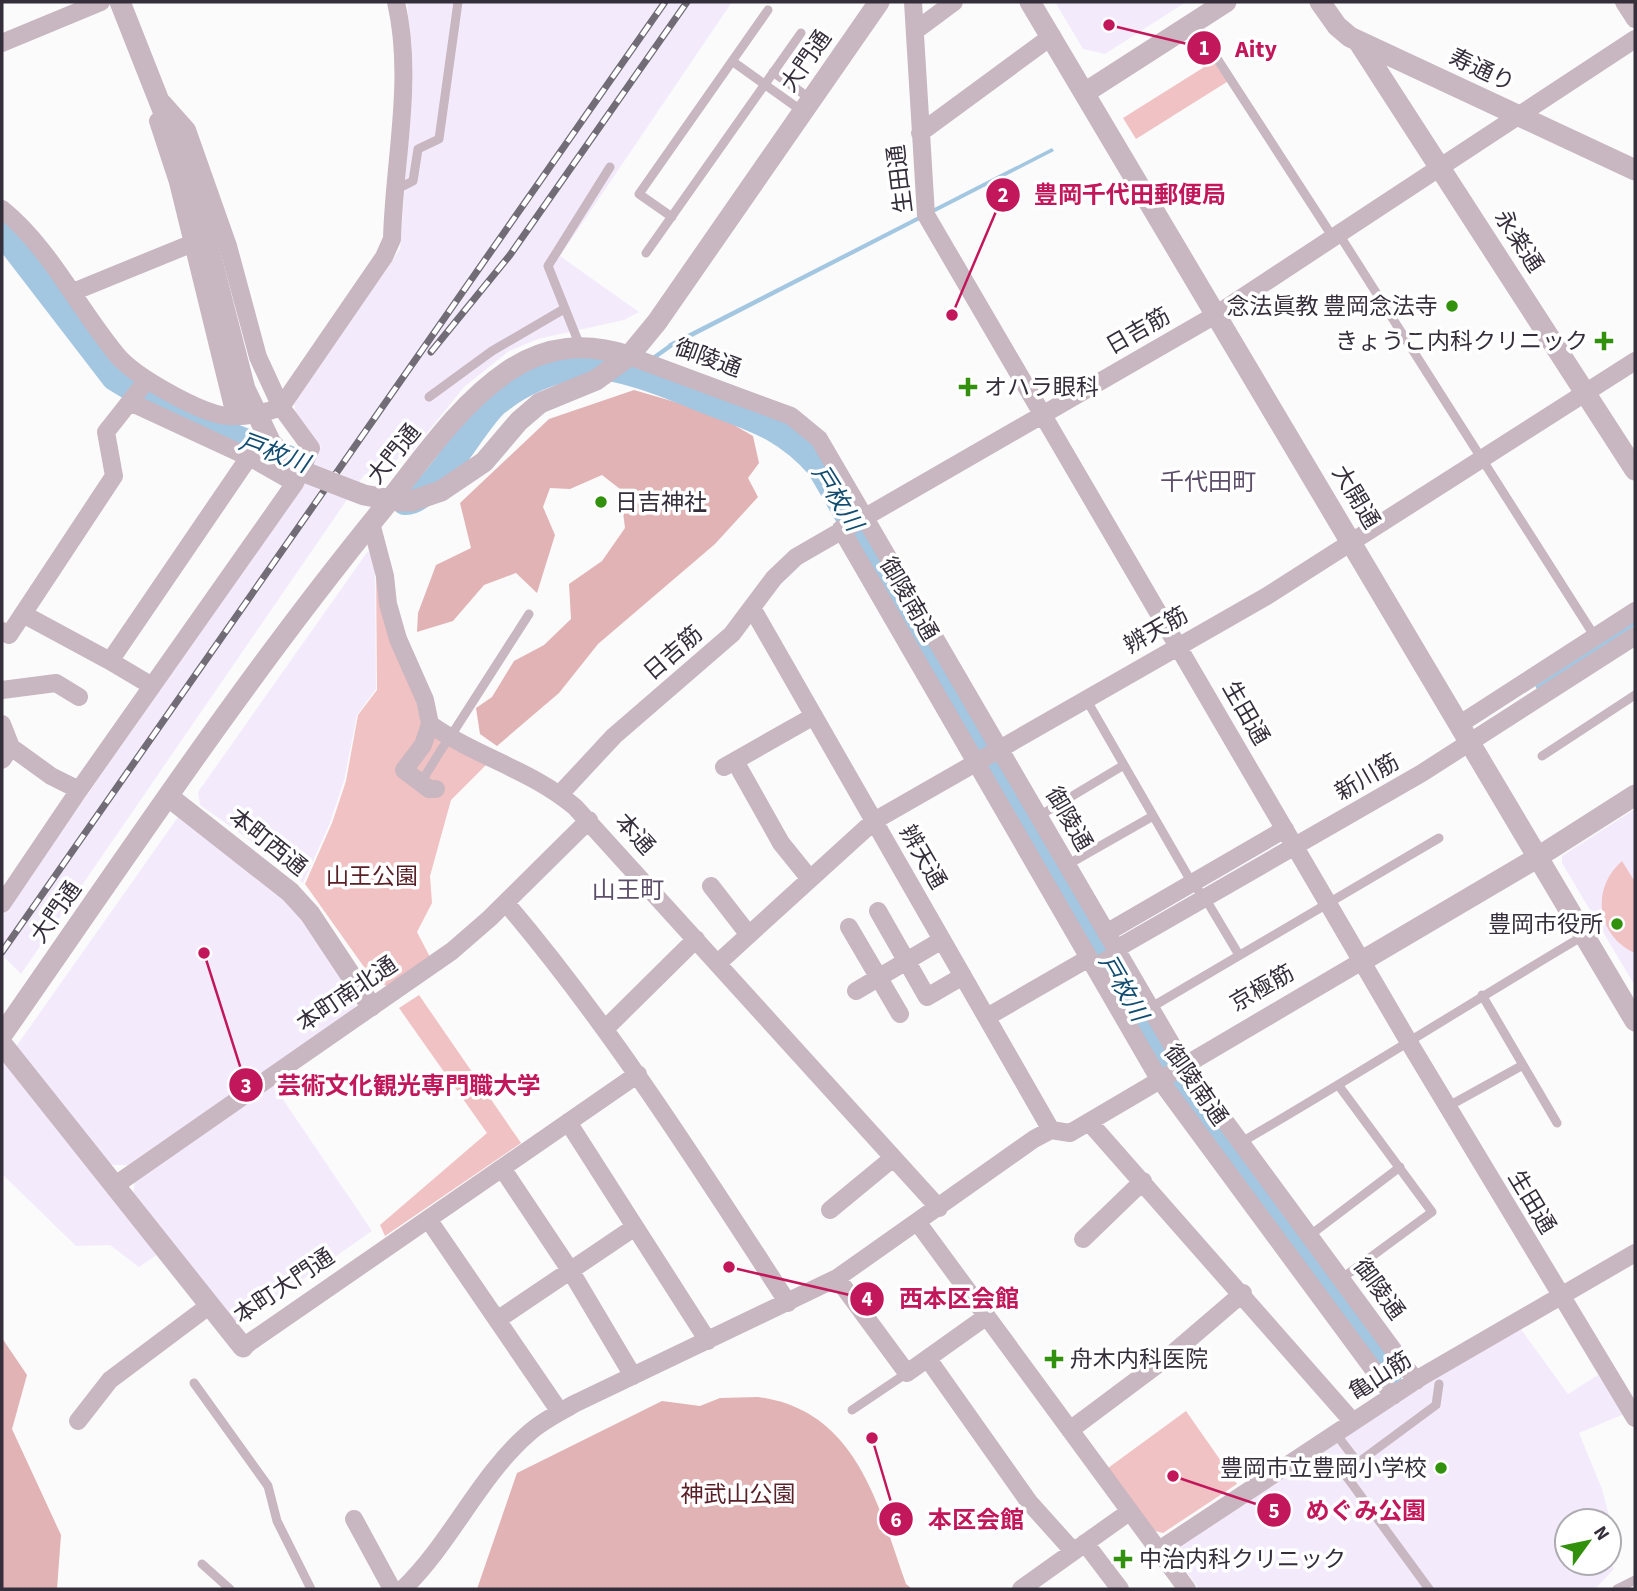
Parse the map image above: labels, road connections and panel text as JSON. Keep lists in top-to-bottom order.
{
  "streets": {
    "street": [
      "大門通",
      "寿通り",
      "生田通",
      "永楽通",
      "日吉筋",
      "御陵通",
      "大開通",
      "御陵南通",
      "辨天筋",
      "新川筋",
      "本通",
      "本町西通",
      "辨天通",
      "京極筋",
      "本町南北通",
      "本町大門通",
      "亀山筋"
    ]
  },
  "crossings": [
    ["大門通", "御陵通"],
    ["大門通", "本町西通"],
    ["寿通り", "永楽通"],
    ["寿通り", "日吉筋"],
    ["生田通", "日吉筋"],
    ["生田通", "辨天筋"],
    ["生田通", "新川筋"],
    ["生田通", "京極筋"],
    ["生田通", "亀山筋"],
    ["永楽通", "日吉筋"],
    ["永楽通", "辨天筋"],
    ["日吉筋", "御陵通"],
    ["日吉筋", "大開通"],
    ["日吉筋", "御陵南通"],
    ["日吉筋", "本通"],
    ["日吉筋", "辨天通"],
    ["御陵通", "辨天筋"],
    ["御陵通", "新川筋"],
    ["御陵通", "京極筋"],
    ["御陵通", "亀山筋"],
    ["大開通", "辨天筋"],
    ["大開通", "新川筋"],
    ["大開通", "京極筋"],
    ["御陵南通", "辨天筋"],
    ["御陵南通", "京極筋"],
    ["御陵南通", "亀山筋"],
    ["辨天筋", "本通"],
    ["辨天筋", "辨天通"],
    ["本通", "京極筋"],
    ["本通", "本町南北通"],
    ["本町西通", "本町南北通"],
    ["辨天通", "京極筋"],
    ["本町南北通", "本町大門通"]
  ],
  "districts": ["千代田町", "山王町"],
  "water": ["戸枚川"],
  "parks": ["山王公園", "神武山公園"],
  "places": {
    "other": [
      "Aity",
      "念法眞教 豊岡念法寺",
      "豊岡千代田郵便局",
      "日吉神社",
      "豊岡市役所",
      "芸術文化観光専門職大学",
      "西本区会館",
      "本区会館",
      "豊岡市立豊岡小学校",
      "めぐみ公園"
    ],
    "health": [
      "きょうこ内科クリニック",
      "オハラ眼科",
      "舟木内科医院",
      "中治内科クリニック"
    ]
  },
  "north": "top right"
}
